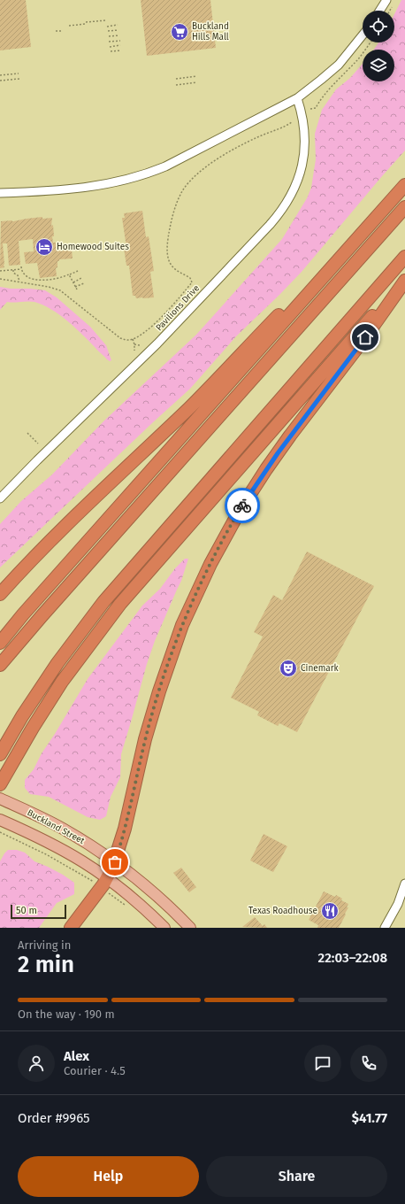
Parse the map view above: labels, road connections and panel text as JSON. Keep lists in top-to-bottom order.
{
  "streets": {
    "main road": ["Buckland Street"],
    "street": ["Pavilions Drive"]
  },
  "places": {
    "supermarket": ["Buckland Hills Mall"],
    "hotel": ["Homewood Suites"],
    "theatre": ["Cinemark"],
    "restaurant": ["Texas Roadhouse"]
  },
  "scale_bar": "50 m",
  "page": {
    "scale": "50 m",
    "heading": ["2 min", "Arriving in", "22:03–22:08"],
    "panel": [
      "Alex",
      "Courier · 4.5",
      "Order #9965",
      "$41.77"
    ],
    "bar": "On the way · 190 m",
    "buttons": ["Help", "Share"]
  }
}
